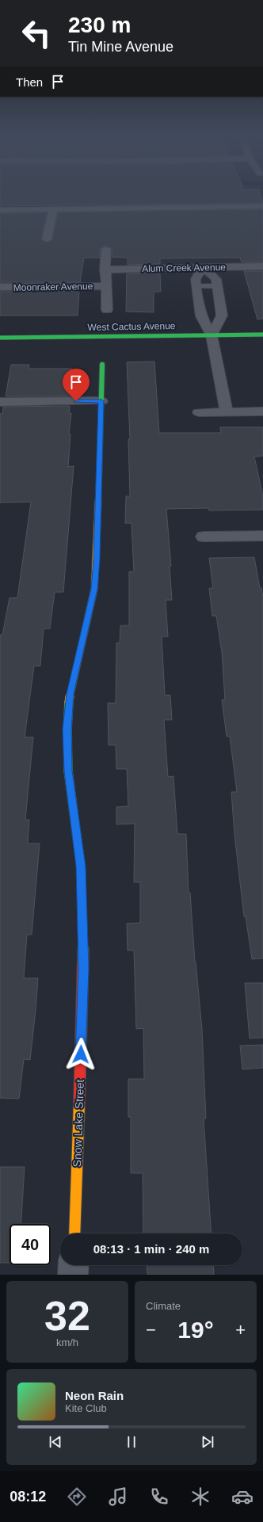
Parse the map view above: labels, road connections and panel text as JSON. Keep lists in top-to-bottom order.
{
  "streets": {
    "street": [
      "Alum Creek Avenue",
      "Moonraker Avenue",
      "West Cactus Avenue",
      "Snow Lake Street"
    ]
  },
  "page": {
    "turn": ["230 m", "Tin Mine Avenue"],
    "then": "Then",
    "limit": "40",
    "trip": "08:13 · 1 min · 240 m",
    "tile": [
      ["32", "km/h"],
      "Climate"
    ],
    "heat": ["−", "19°", "+"],
    "song": ["Neon Rain", "Kite Club"],
    "tabs": "08:12"
  }
}
